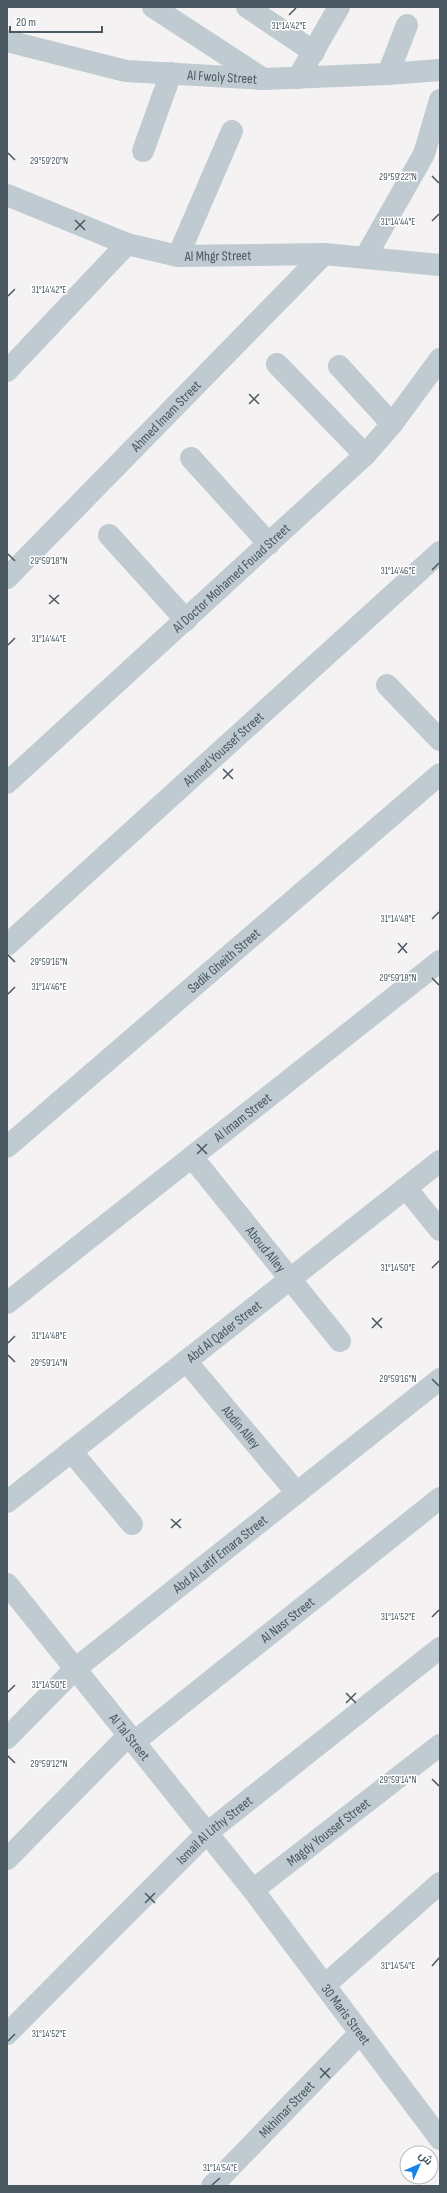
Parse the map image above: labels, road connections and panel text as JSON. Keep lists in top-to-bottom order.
{
  "streets": {
    "street": [
      "Al Fwoly Street",
      "Al Mhgr Street",
      "Ahmed Imam Street",
      "Al Doctor Mohamed Fouad Street",
      "Ahmed Youssef Street",
      "Sadik Gheith Street",
      "Al Imam Street",
      "Aboud Alley",
      "Abd Al Qader Street",
      "Abdin Alley",
      "Abd Al Latif Emara Street",
      "Al Nasr Street",
      "Al Tal Street",
      "Ismail Al Lithy Street",
      "Magdy Youssef Street",
      "30 Maris Street",
      "Mkhimar Street"
    ]
  },
  "crossings": [
    ["Al Mhgr Street", "Ahmed Imam Street"],
    ["Al Imam Street", "Aboud Alley"],
    ["Aboud Alley", "Abd Al Qader Street"],
    ["Abd Al Qader Street", "Abdin Alley"],
    ["Abdin Alley", "Abd Al Latif Emara Street"],
    ["Abd Al Latif Emara Street", "Al Tal Street"],
    ["Al Nasr Street", "Al Tal Street"],
    ["Al Tal Street", "Ismail Al Lithy Street"],
    ["Al Tal Street", "Magdy Youssef Street"],
    ["Al Tal Street", "30 Maris Street"],
    ["Magdy Youssef Street", "30 Maris Street"],
    ["30 Maris Street", "Mkhimar Street"]
  ],
  "scale_bar": "20 m",
  "north": "top right",
  "coordinates": [
    "31°14'42\"E",
    "29°59'20\"N",
    "29°59'22\"N",
    "31°14'44\"E",
    "29°59'18\"N",
    "31°14'46\"E",
    "31°14'48\"E",
    "29°59'16\"N",
    "31°14'50\"E",
    "29°59'14\"N",
    "31°14'52\"E",
    "29°59'12\"N",
    "31°14'54\"E"
  ]
}
